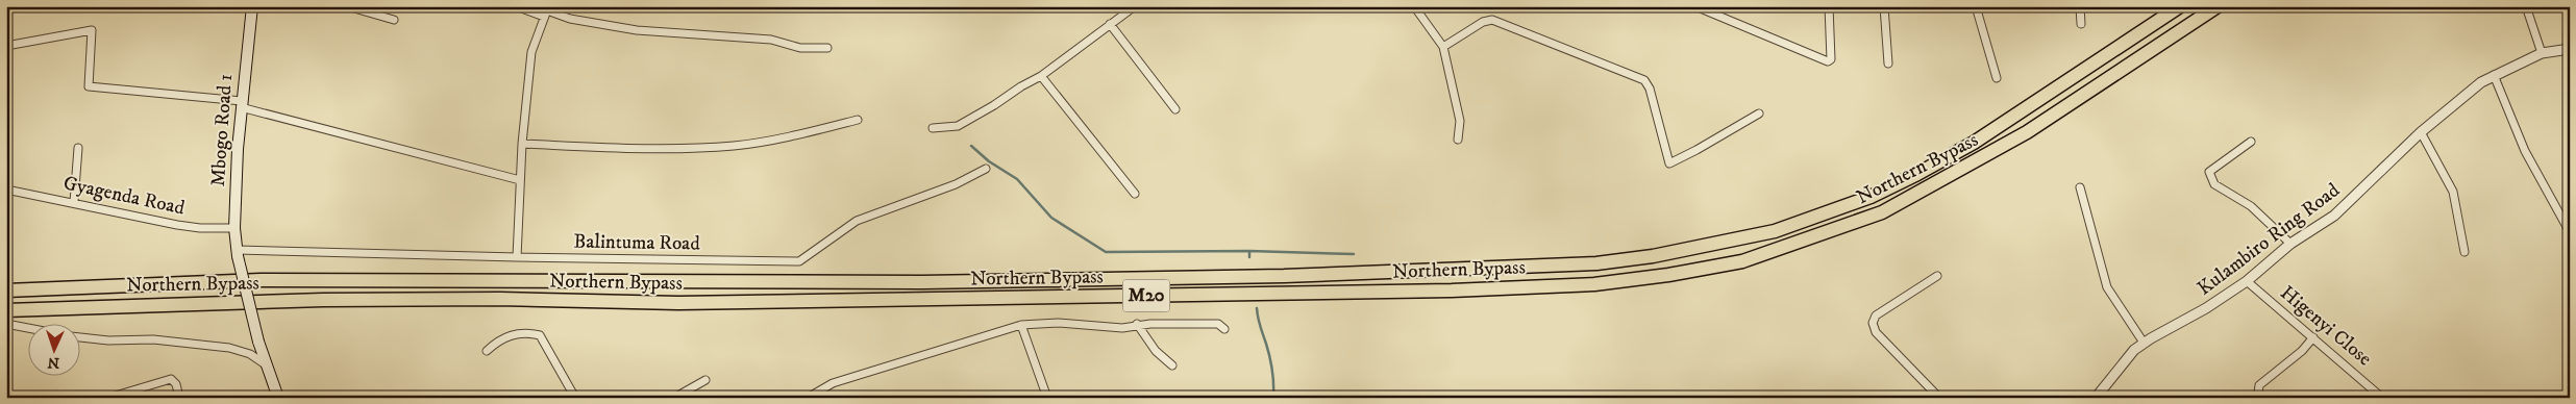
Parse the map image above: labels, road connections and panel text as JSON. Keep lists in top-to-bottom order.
{
  "streets": {
    "highway": ["Northern Bypass", "M20"],
    "main road": ["Mbogo Road 1"],
    "street": [
      "Gyagenda Road",
      "Kulambiro Ring Road",
      "Balintuma Road",
      "Higenyi Close"
    ]
  },
  "crossings": [
    ["Mbogo Road 1", "Gyagenda Road"],
    ["Mbogo Road 1", "Balintuma Road"],
    ["Kulambiro Ring Road", "Higenyi Close"]
  ],
  "north": "bottom"
}
